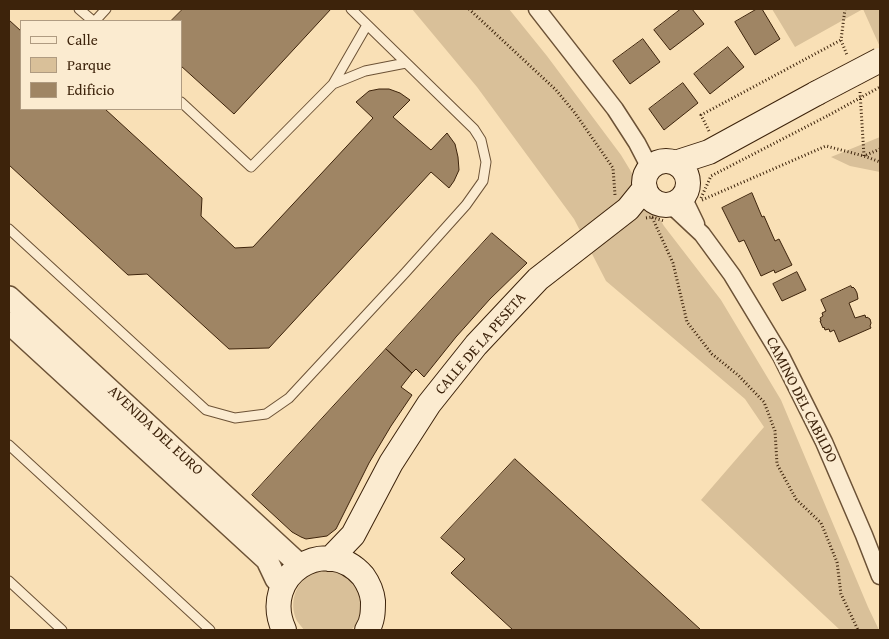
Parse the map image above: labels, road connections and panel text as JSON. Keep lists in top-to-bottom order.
{
  "streets": {
    "main road": ["CALLE DE LA PESETA"],
    "street": ["CAMINO DEL CABILDO", "AVENIDA DEL EURO"]
  },
  "crossings": [
    ["CALLE DE LA PESETA", "CAMINO DEL CABILDO"]
  ],
  "legend": ["Calle", "Parque", "Edificio"]
}
